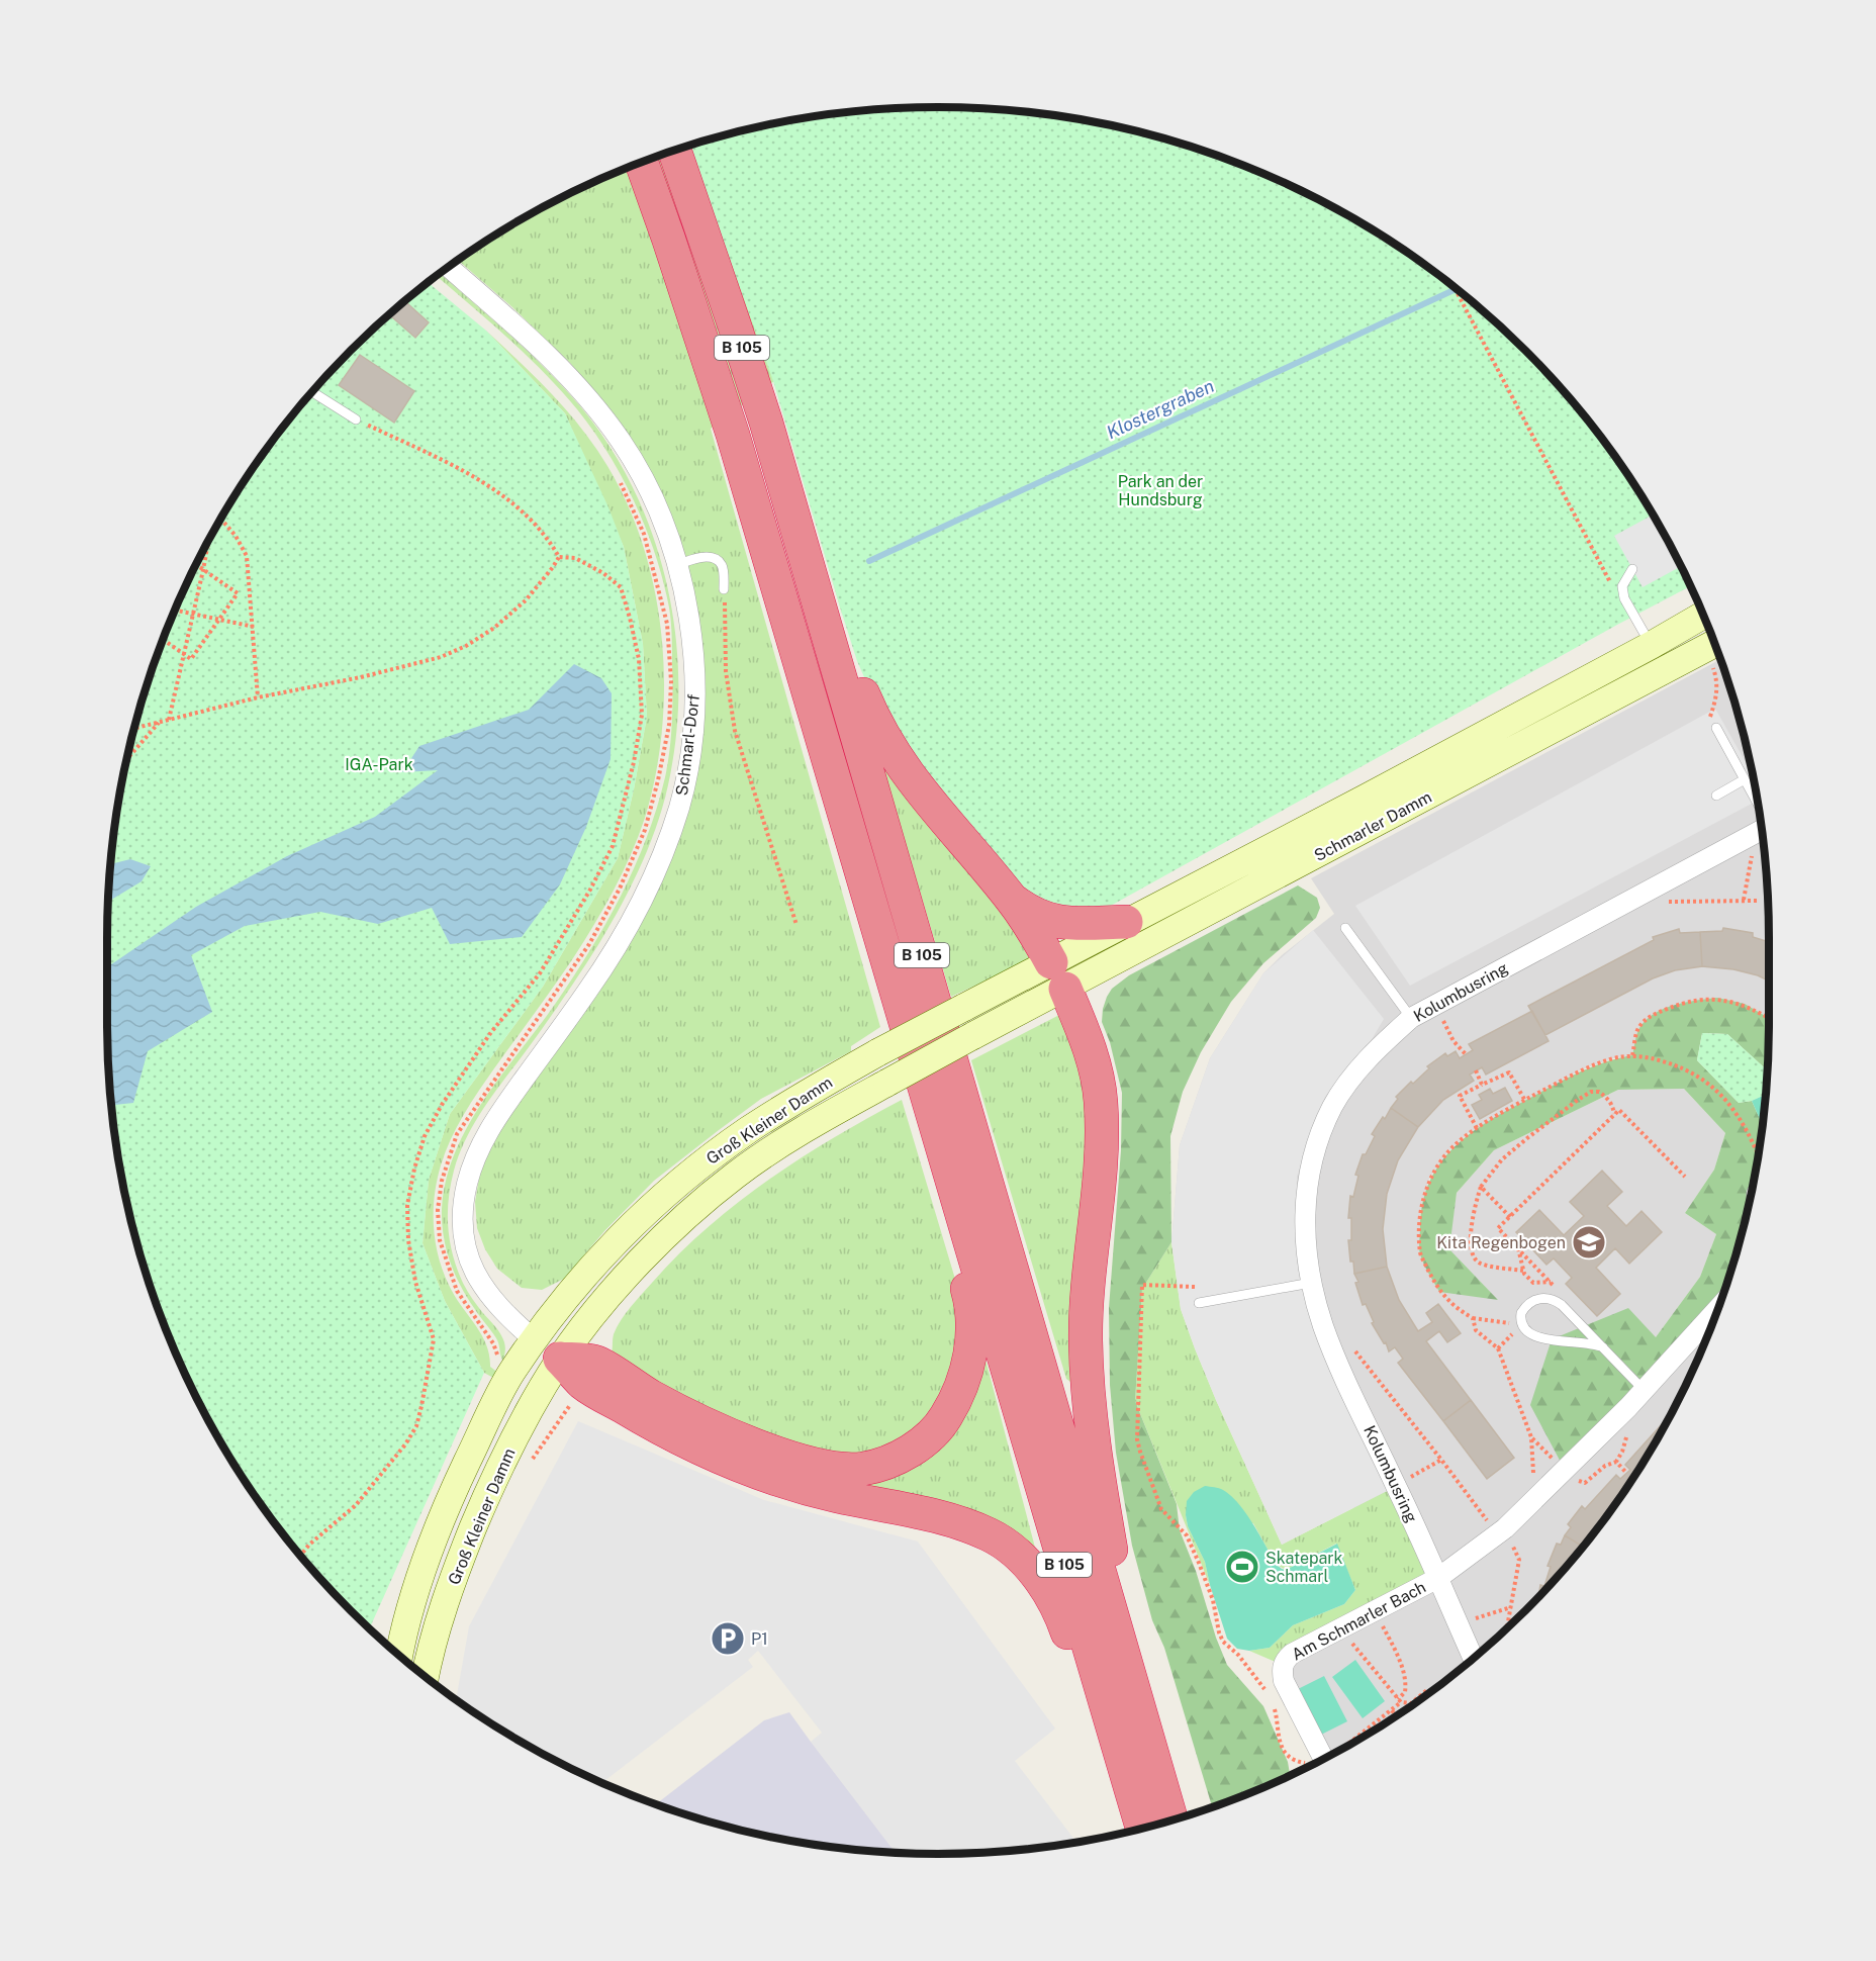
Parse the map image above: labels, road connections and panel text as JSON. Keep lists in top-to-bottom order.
{
  "streets": {
    "highway": ["B 105"],
    "street": [
      "Schmarl-Dorf",
      "Schmarler Damm",
      "Kolumbusring",
      "Groß Kleiner Damm",
      "Am Schmarler Bach"
    ]
  },
  "crossings": [
    ["Schmarl-Dorf", "Groß Kleiner Damm"],
    ["Schmarler Damm", "Groß Kleiner Damm"],
    ["Kolumbusring", "Am Schmarler Bach"]
  ],
  "water": ["Klostergraben"],
  "parks": ["Park an der Hundsburg", "IGA-Park"],
  "places": {
    "school or university": ["Kita Regenbogen"],
    "sports": ["Skatepark Schmarl"],
    "parking": ["P1"]
  }
}
